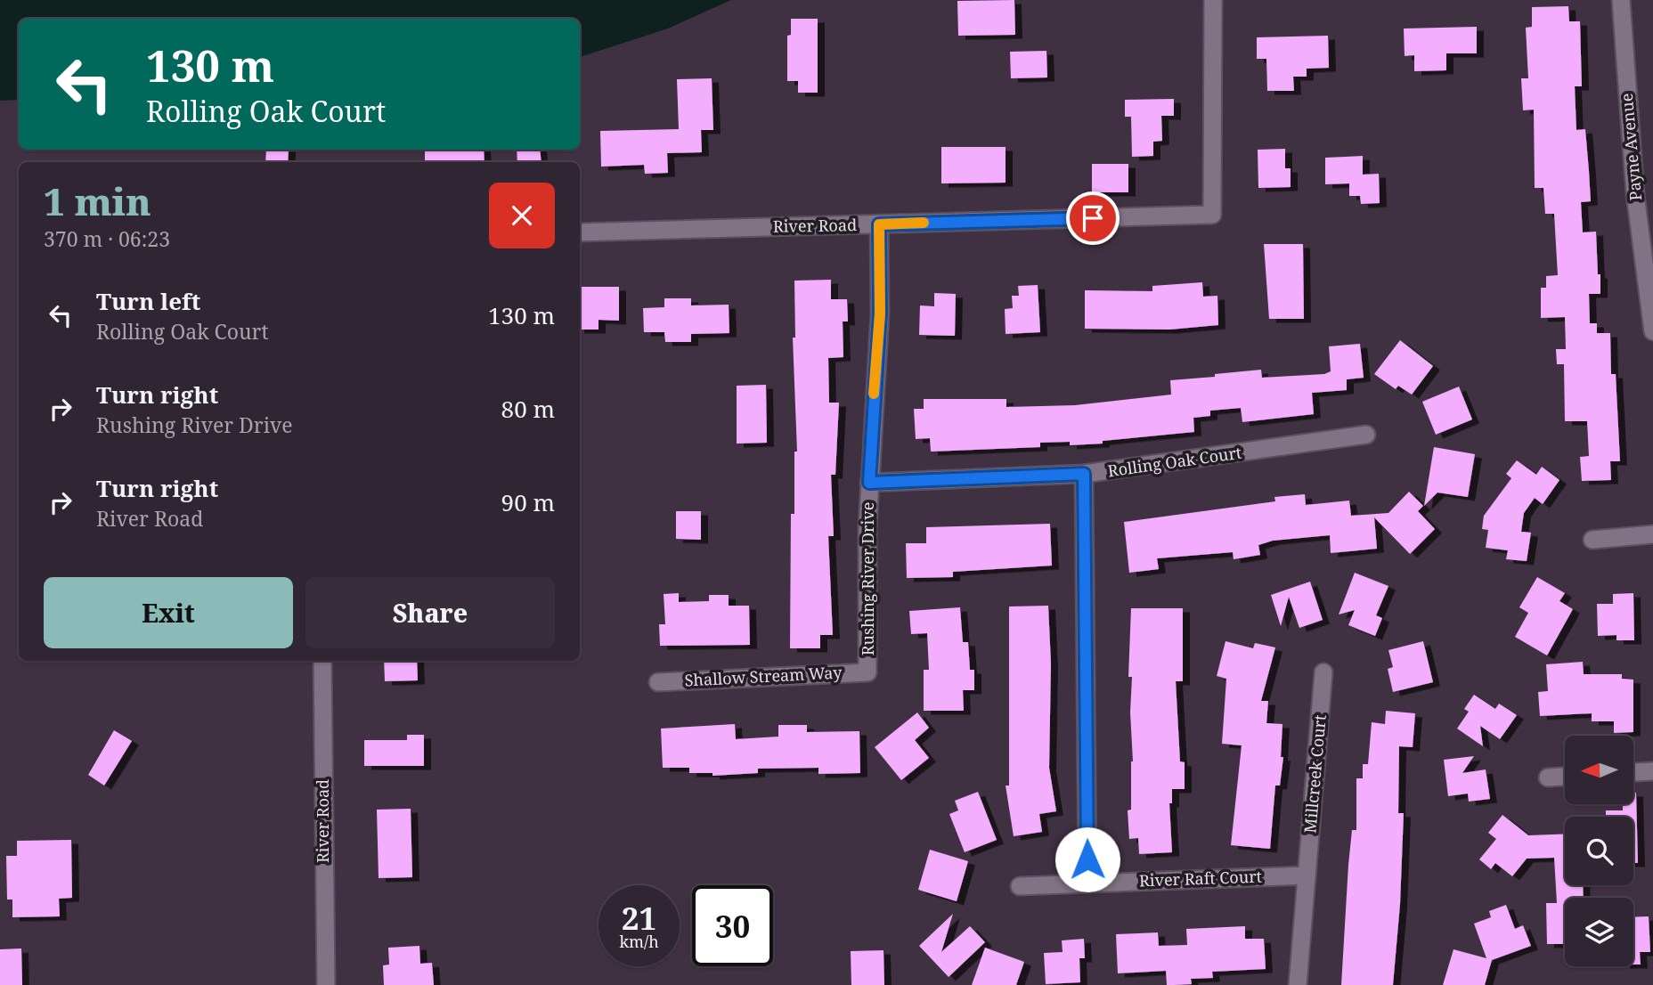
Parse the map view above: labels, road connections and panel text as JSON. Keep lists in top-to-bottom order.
{
  "streets": {
    "street": [
      "Payne Avenue",
      "River Road",
      "Rolling Oak Court",
      "Rushing River Drive",
      "Shallow Stream Way",
      "Millcreek Court",
      "River Raft Court"
    ]
  },
  "crossings": [
    ["River Road", "Rushing River Drive"],
    ["Rolling Oak Court", "Rushing River Drive"],
    ["Rushing River Drive", "Shallow Stream Way"],
    ["Millcreek Court", "River Raft Court"]
  ],
  "north": "left",
  "page": {
    "turn": ["130 m", "Rolling Oak Court"],
    "heading": ["1 min", "370 m · 06:23"],
    "list": [
      {
        "name": "Turn left",
        "note": "Rolling Oak Court",
        "value": "130 m"
      },
      {
        "name": "Turn right",
        "note": "Rushing River Drive",
        "value": "80 m"
      },
      {
        "name": "Turn right",
        "note": "River Road",
        "value": "90 m"
      }
    ],
    "buttons": ["Exit", "Share"],
    "speed": "21 km/h",
    "limit": "30"
  }
}
